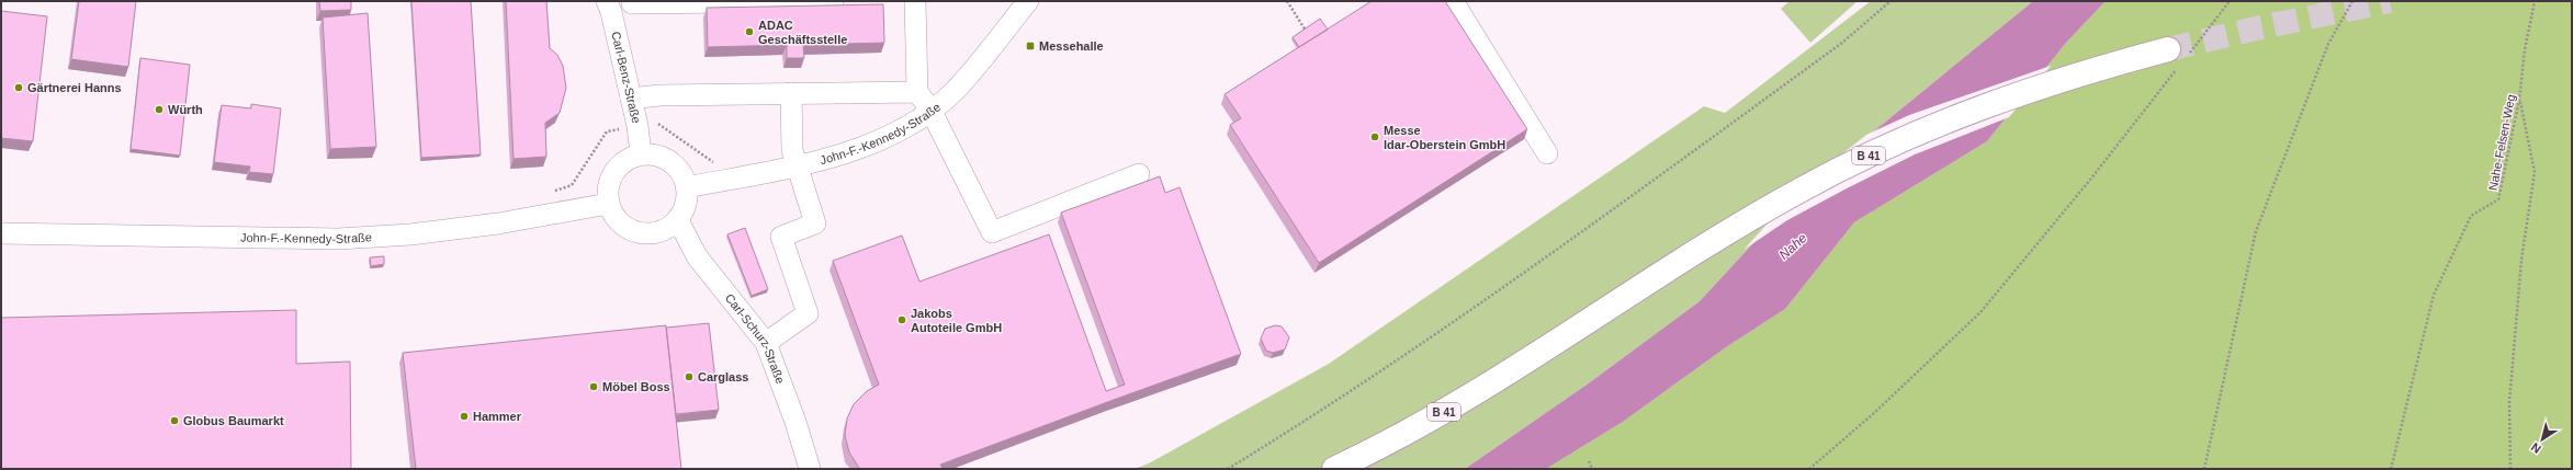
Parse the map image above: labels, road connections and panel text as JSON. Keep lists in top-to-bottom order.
{
  "streets": {
    "main road": ["B 41"],
    "street": ["Carl-Benz-Straße", "John-F.-Kennedy-Straße", "Carl-Schurz-Straße"],
    "path": ["Nahe-Felsen-Weg"]
  },
  "crossings": [
    ["Carl-Benz-Straße", "John-F.-Kennedy-Straße"],
    ["Carl-Benz-Straße", "Carl-Schurz-Straße"],
    ["John-F.-Kennedy-Straße", "Carl-Schurz-Straße"]
  ],
  "water": ["Nahe"],
  "places": {
    "other": [
      "ADAC Geschäftsstelle",
      "Gärtnerei Hanns",
      "Würth",
      "Messe Idar-Oberstein GmbH",
      "Jakobs Autoteile GmbH",
      "Carglass",
      "Möbel Boss",
      "Hammer",
      "Globus Baumarkt"
    ],
    "transit": ["Messehalle"]
  },
  "north": "bottom left"
}
